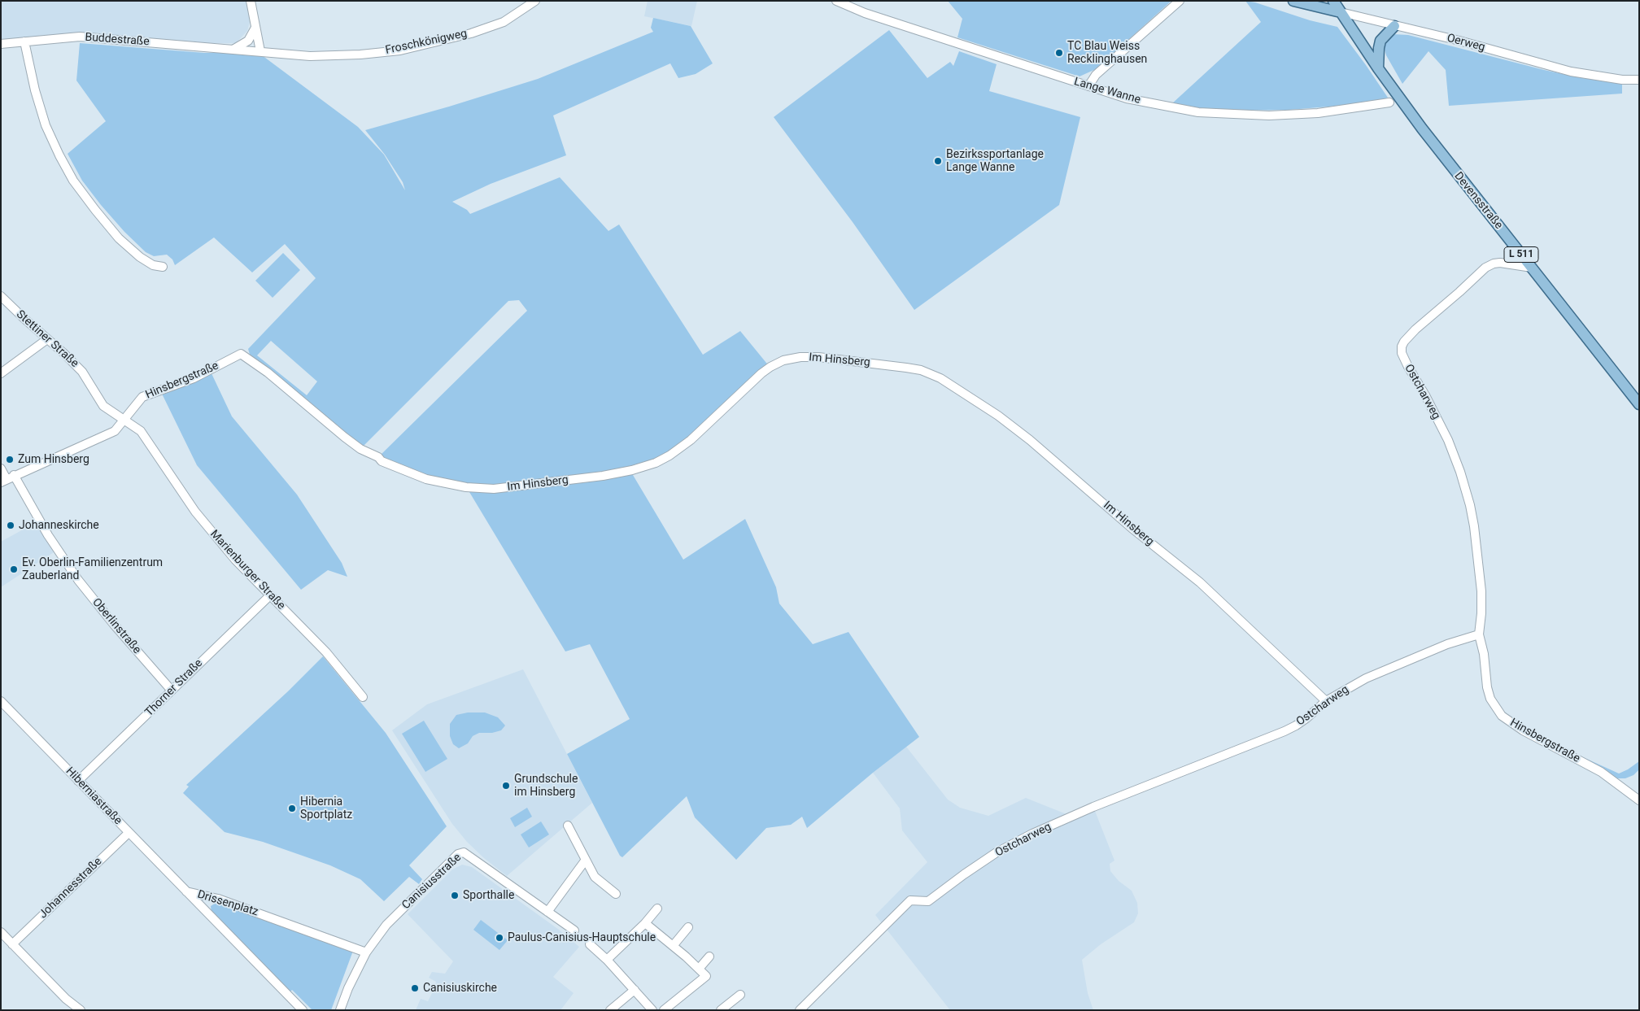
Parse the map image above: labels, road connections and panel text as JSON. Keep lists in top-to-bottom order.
{
  "streets": {
    "main road": ["Oerweg", "Devensstraße", "L 511"],
    "street": [
      "Buddestraße",
      "Froschkönigweg",
      "Lange Wanne",
      "Stettiner Straße",
      "Im Hinsberg",
      "Hinsbergstraße",
      "Ostcharweg",
      "Marienburger Straße",
      "Oberlinstraße",
      "Thorner Straße",
      "Hiberniastraße",
      "Canisiusstraße",
      "Johannesstraße",
      "Drissenplatz"
    ]
  },
  "crossings": [
    ["Buddestraße", "Froschkönigweg"],
    ["Oerweg", "Devensstraße"],
    ["Oerweg", "L 511"],
    ["Devensstraße", "L 511"],
    ["Devensstraße", "Ostcharweg"],
    ["Stettiner Straße", "Hinsbergstraße"],
    ["Stettiner Straße", "Marienburger Straße"],
    ["Im Hinsberg", "Hinsbergstraße"],
    ["Im Hinsberg", "Ostcharweg"],
    ["Hinsbergstraße", "Ostcharweg"],
    ["Hinsbergstraße", "Marienburger Straße"],
    ["Hinsbergstraße", "Oberlinstraße"],
    ["Marienburger Straße", "Thorner Straße"],
    ["Oberlinstraße", "Thorner Straße"],
    ["Thorner Straße", "Hiberniastraße"],
    ["Hiberniastraße", "Johannesstraße"],
    ["Hiberniastraße", "Drissenplatz"],
    ["Canisiusstraße", "Drissenplatz"]
  ],
  "places": [
    "TC Blau Weiss Recklinghausen",
    "Bezirkssportanlage Lange Wanne",
    "Zum Hinsberg",
    "Johanneskirche",
    "Ev. Oberlin-Familienzentrum Zauberland",
    "Grundschule im Hinsberg",
    "Hibernia Sportplatz",
    "Sporthalle",
    "Paulus-Canisius-Hauptschule",
    "Canisiuskirche"
  ]
}
